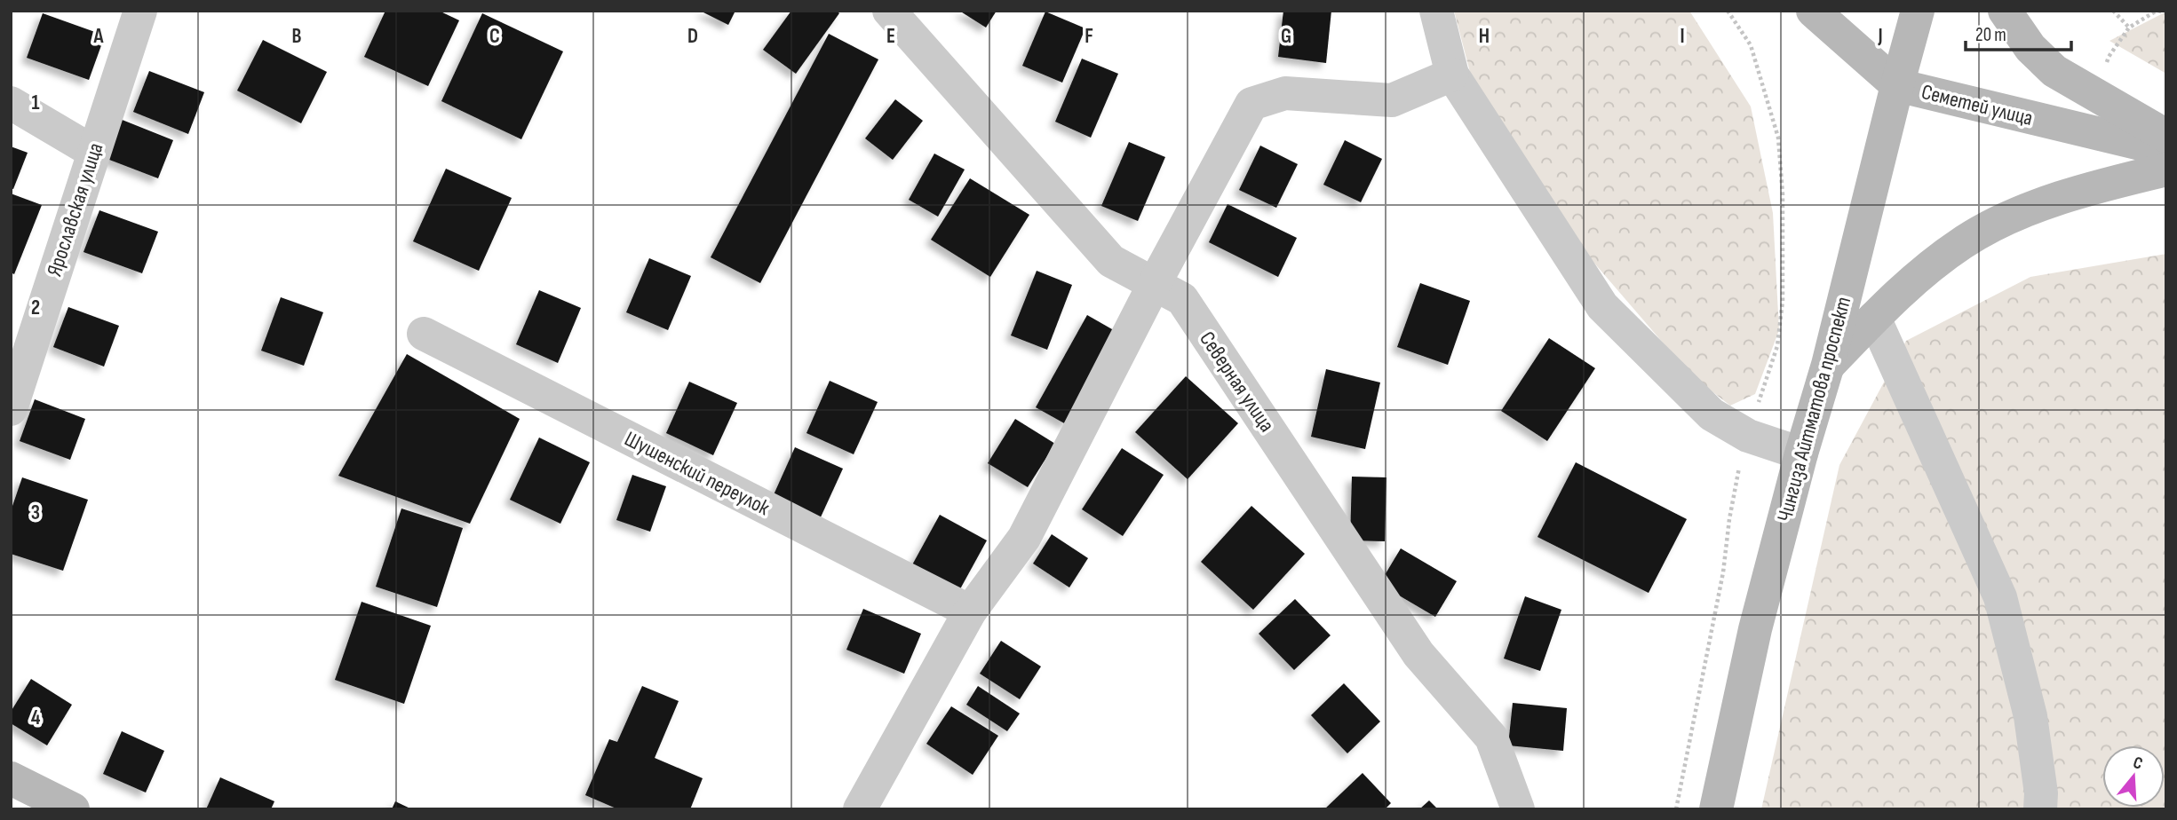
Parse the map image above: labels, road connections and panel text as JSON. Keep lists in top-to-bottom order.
{
  "streets": {
    "main road": ["Семетей улица", "Чингиза Айтматова проспект"],
    "street": ["Ярославская улица", "Северная улица", "Шушенский переулок"]
  },
  "crossings": [
    ["Семетей улица", "Чингиза Айтматова проспект"]
  ],
  "scale_bar": "20 m",
  "north": "top",
  "grid": {
    "columns": [
      "A",
      "B",
      "C",
      "D",
      "E",
      "F",
      "G",
      "H",
      "I",
      "J"
    ],
    "rows": [
      "1",
      "2",
      "3",
      "4"
    ]
  }
}
